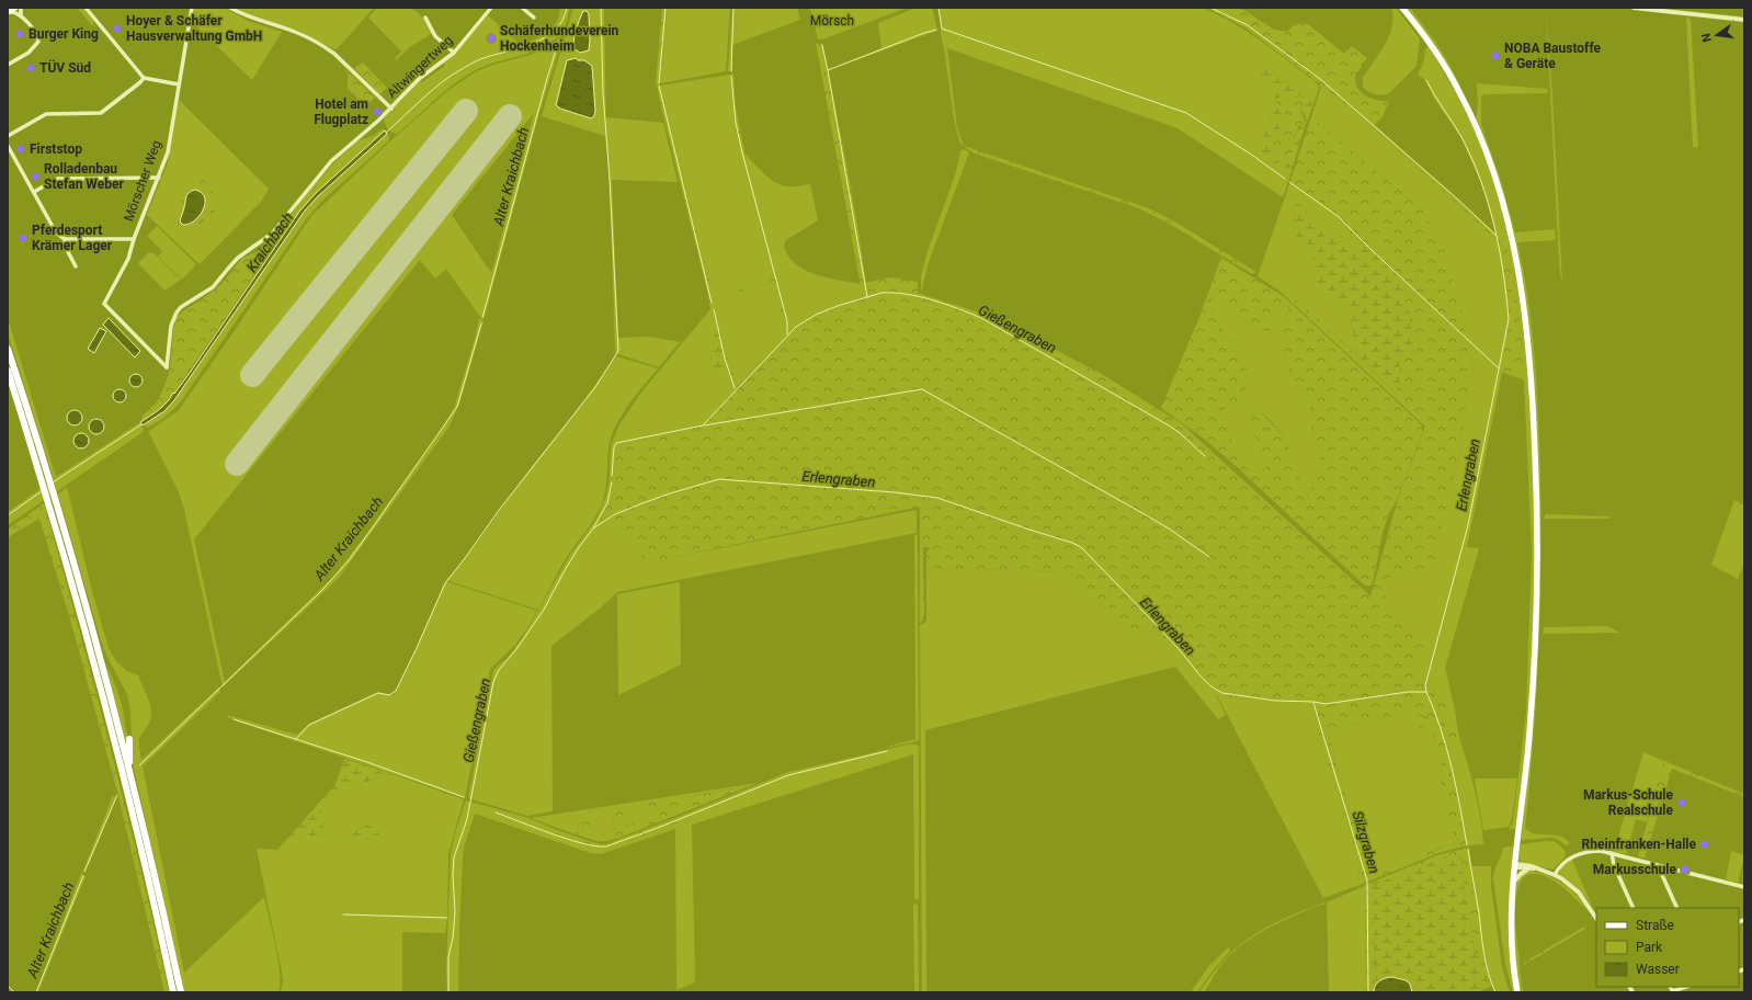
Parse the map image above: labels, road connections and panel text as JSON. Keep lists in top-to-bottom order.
{
  "streets": {
    "street": ["Altwingertweg", "Mörscher Weg"]
  },
  "crossings": [
    ["Altwingertweg", "Mörscher Weg"]
  ],
  "water": [
    "Alter Kraichbach",
    "Kraichbach",
    "Gießengraben",
    "Erlengraben",
    "Silzgraben"
  ],
  "parks": ["Mörsch"],
  "places": {
    "other": [
      "Hoyer & Schäfer Hausverwaltung GmbH",
      "Burger King",
      "Schäferhundeverein Hockenheim",
      "NOBA Baustoffe & Geräte",
      "TÜV Süd",
      "Hotel am Flugplatz",
      "Firststop",
      "Rolladenbau Stefan Weber",
      "Pferdesport Krämer Lager",
      "Markus-Schule Realschule",
      "Rheinfranken-Halle"
    ],
    "transit": ["Markusschule"]
  },
  "legend": ["Straße", "Park", "Wasser"],
  "north": "left"
}
